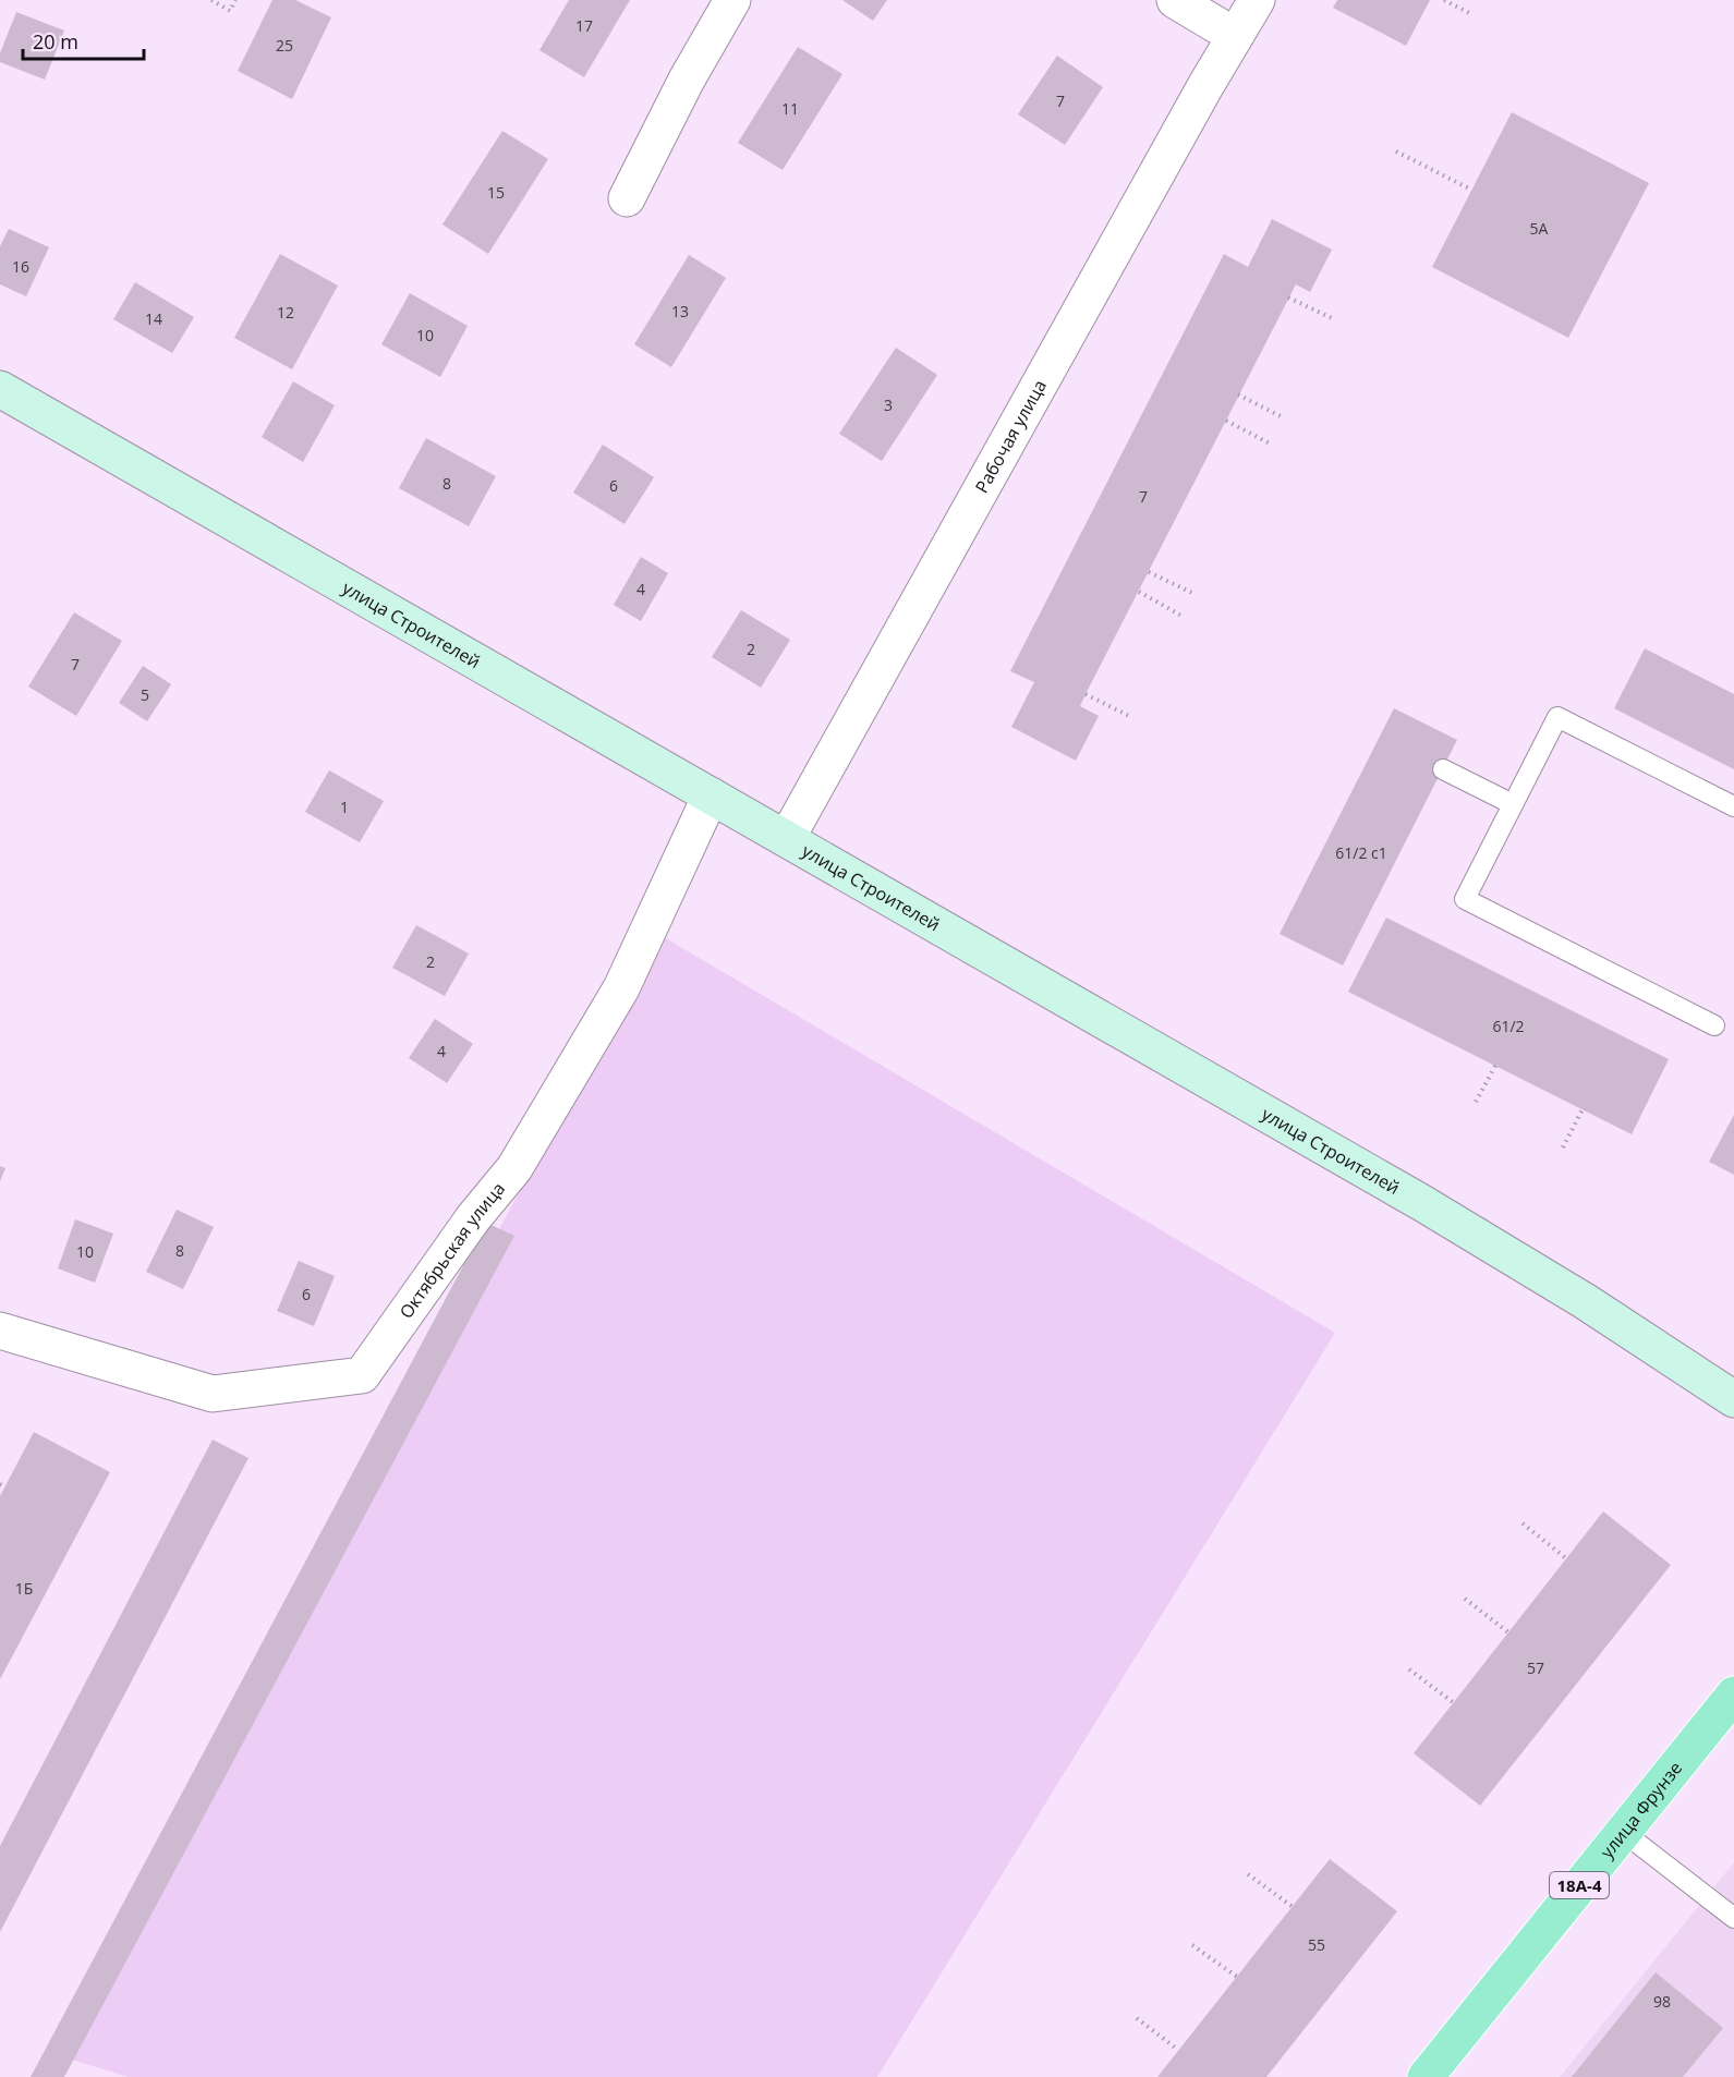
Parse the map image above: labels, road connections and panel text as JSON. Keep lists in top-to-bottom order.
{
  "streets": {
    "main road": ["улица Фрунзе", "18А-4"],
    "street": ["Рабочая улица", "улица Строителей", "Октябрьская улица"]
  },
  "crossings": [
    ["Рабочая улица", "улица Строителей"],
    ["улица Строителей", "Октябрьская улица"]
  ],
  "house_numbers": [
    "17",
    "25",
    "7",
    "11",
    "15",
    "5А",
    "16",
    "13",
    "12",
    "14",
    "10",
    "3",
    "8",
    "6",
    "7",
    "4",
    "2",
    "7",
    "5",
    "1",
    "61/2 с1",
    "2",
    "61/2",
    "4",
    "8",
    "10",
    "6",
    "1Б",
    "57",
    "55",
    "98"
  ],
  "scale_bar": "20 m"
}
